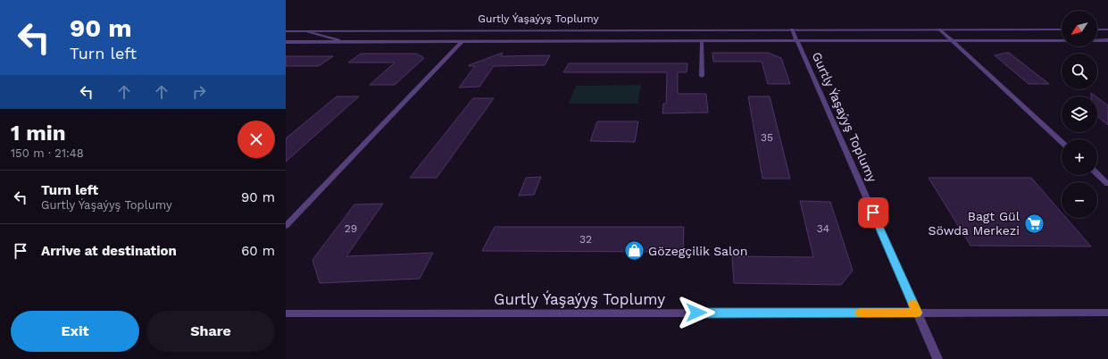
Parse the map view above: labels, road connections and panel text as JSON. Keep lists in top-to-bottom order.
{
  "streets": {
    "street": ["Gurtly Ýaşaýyş Toplumy"]
  },
  "places": {
    "supermarket": ["Bagt Gül Söwda Merkezi"],
    "shop": ["Gözegçilik Salon"]
  },
  "house_numbers": [
    "35",
    "29",
    "34",
    "32"
  ],
  "north": "bottom left",
  "page": {
    "turn": ["90 m", "Turn left"],
    "map_buttons": ["+", "−"],
    "heading": ["1 min", "150 m · 21:48"],
    "list": [
      {
        "name": "Turn left",
        "note": "Gurtly Ýaşaýyş Toplumy",
        "value": "90 m"
      },
      {
        "name": "Arrive at destination",
        "value": "60 m"
      }
    ],
    "buttons": ["Exit", "Share"]
  }
}
